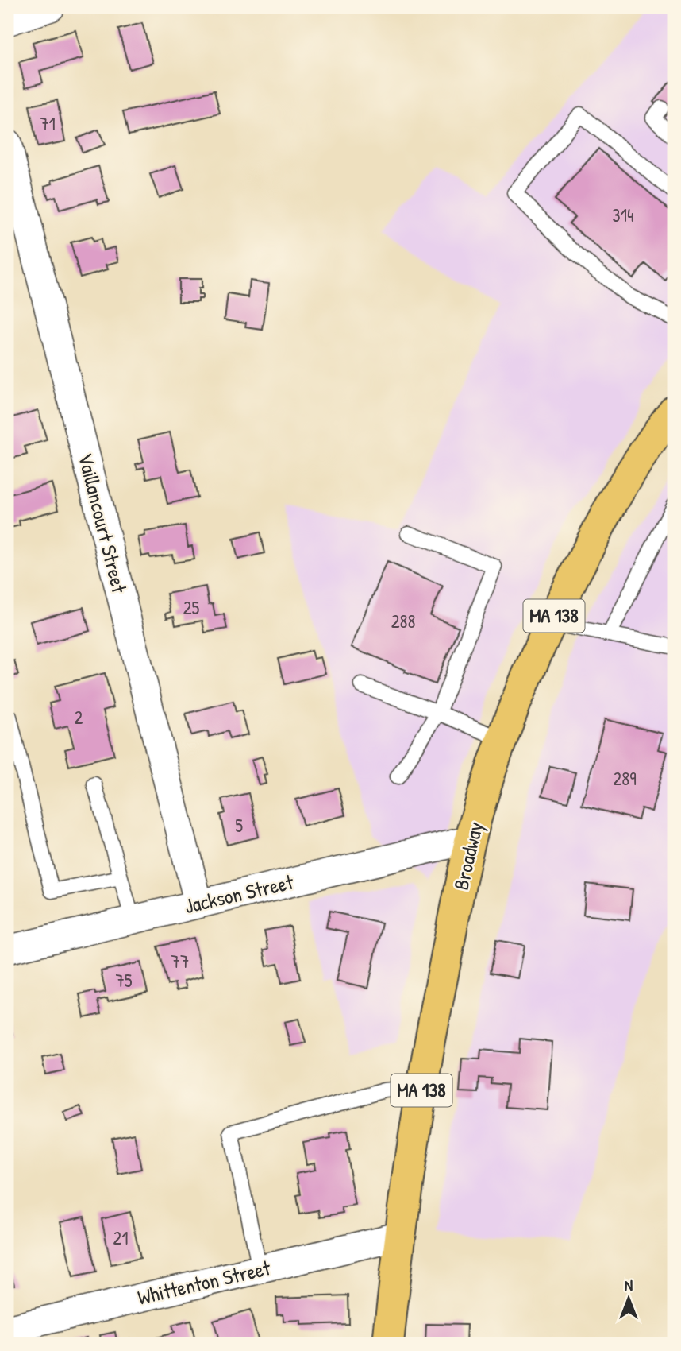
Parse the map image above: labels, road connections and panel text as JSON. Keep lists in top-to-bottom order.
{
  "streets": {
    "main road": ["MA 138", "Broadway"],
    "street": ["Vaillancourt Street", "Jackson Street", "Whittenton Street"]
  },
  "crossings": [
    ["Vaillancourt Street", "Jackson Street"],
    ["Broadway", "Jackson Street"],
    ["Broadway", "Whittenton Street"]
  ],
  "house_numbers": [
    "71",
    "314",
    "25",
    "288",
    "2",
    "289",
    "5",
    "77",
    "75",
    "21"
  ],
  "north": "top"
}
